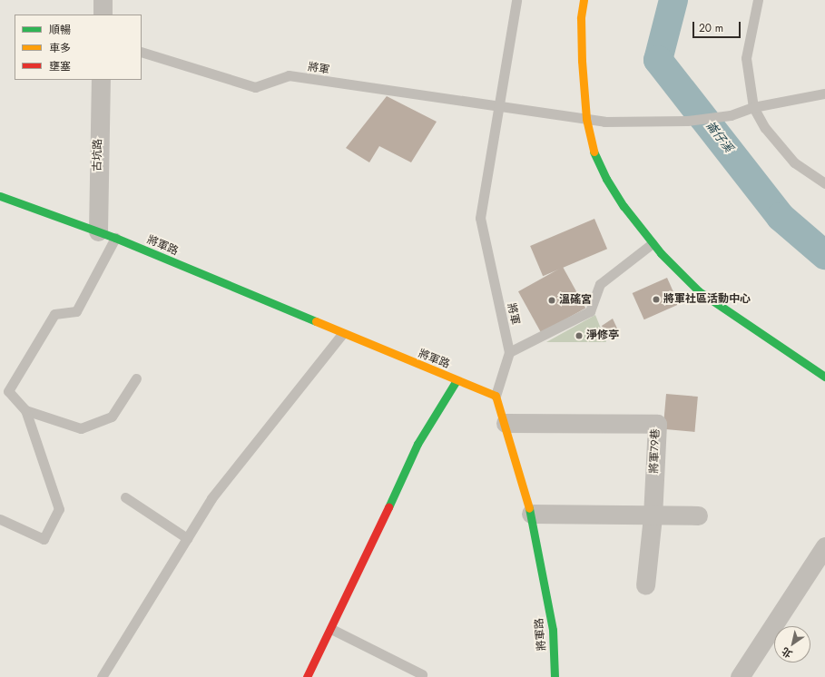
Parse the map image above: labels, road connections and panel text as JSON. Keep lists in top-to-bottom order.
{
  "streets": {
    "main road": ["將軍路"],
    "street": ["古坑路", "將軍79巷"],
    "lane": ["將軍"]
  },
  "crossings": [
    ["將軍", "將軍路"],
    ["古坑路", "將軍路"],
    ["將軍路", "將軍79巷"]
  ],
  "water": ["崙仔溪"],
  "places": ["將軍社區活動中心", "溫磘宮", "淨修亭"],
  "legend": ["順暢", "車多", "壅塞"],
  "scale_bar": "20 m",
  "north": "bottom left"
}
